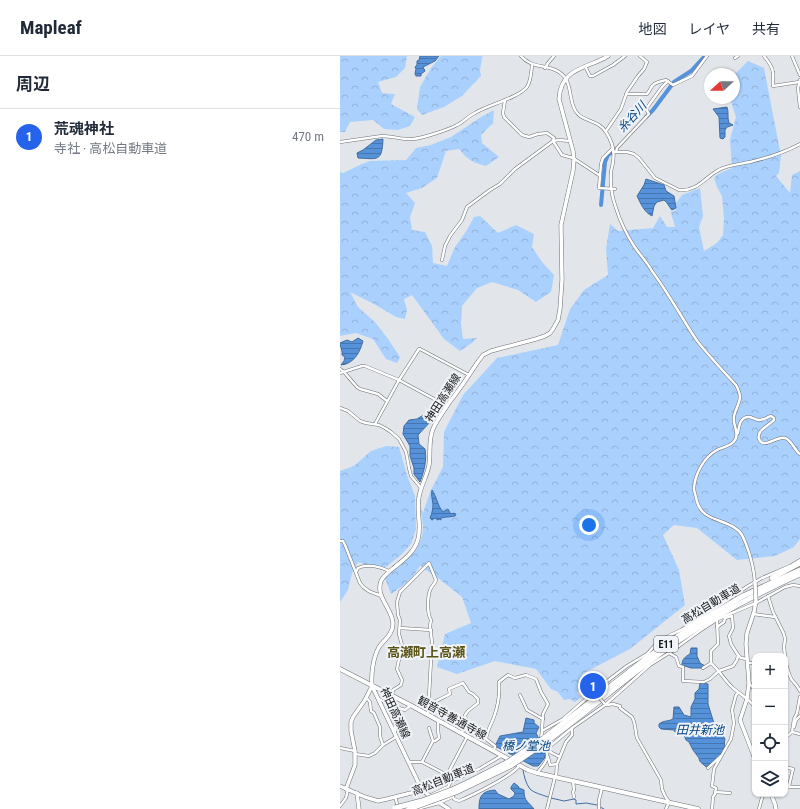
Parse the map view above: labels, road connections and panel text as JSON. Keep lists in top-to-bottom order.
{
  "streets": {
    "highway": ["高松自動車道", "E11"],
    "main road": ["神田高瀬線", "観音寺善通寺線"]
  },
  "crossings": [
    ["神田高瀬線", "観音寺善通寺線"]
  ],
  "districts": ["高瀬町上高瀬"],
  "water": ["糸谷川", "田井新池", "橋ノ堂池"],
  "north": "left",
  "page": {
    "header": "Mapleaf",
    "nav": ["地図", "レイヤ", "共有"],
    "heading": "周辺",
    "list": [
      {
        "mark": "1",
        "name": "荒魂神社",
        "note": "寺社 · 高松自動車道",
        "value": "470 m"
      }
    ],
    "map_buttons": ["+", "−"],
    "pins": "1"
  }
}
